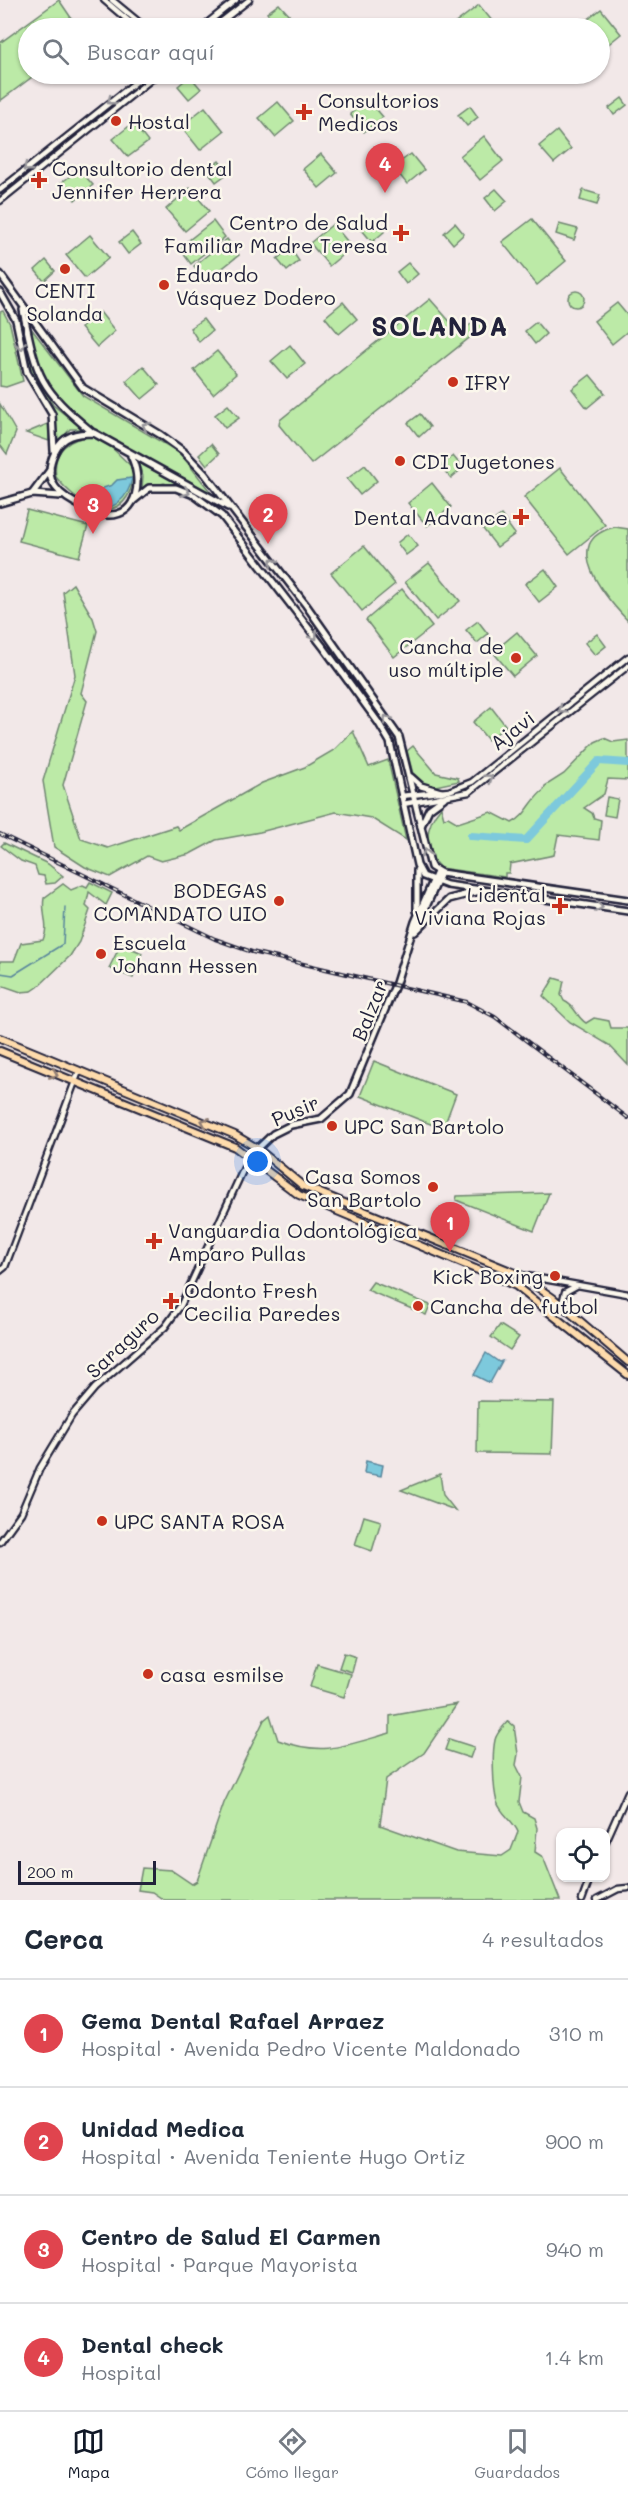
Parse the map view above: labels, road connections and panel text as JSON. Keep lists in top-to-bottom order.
{
  "streets": {
    "main road": ["Balzar", "Pusir"],
    "street": ["Ajavi", "Saraguro"]
  },
  "crossings": [
    ["Balzar", "Pusir"],
    ["Pusir", "Saraguro"]
  ],
  "districts": ["SOLANDA"],
  "places": {
    "health": [
      "Consultorios Medicos",
      "Consultorio dental Jennifer Herrera",
      "Centro de Salud Familiar Madre Teresa",
      "Dental Advance",
      "Lidental Viviana Rojas",
      "Vanguardia Odontológica Amparo Pullas",
      "Odonto Fresh Cecilia Paredes"
    ],
    "other": [
      "Hostal",
      "CENTI Solanda",
      "Eduardo Vásquez Dodero",
      "IFRY",
      "CDI Jugetones",
      "Cancha de uso múltiple",
      "BODEGAS COMANDATO UIO",
      "Escuela Johann Hessen",
      "UPC San Bartolo",
      "Casa Somos San Bartolo",
      "Kick Boxing",
      "Cancha de futbol",
      "UPC SANTA ROSA",
      "casa esmilse"
    ]
  },
  "scale_bar": "200 m",
  "page": {
    "search": "Buscar aquí",
    "pins": [
      "4",
      "3",
      "2",
      "1"
    ],
    "scale": "200 m",
    "heading": ["Cerca", "4 resultados"],
    "list": [
      {
        "mark": "1",
        "name": "Gema Dental Rafael Arraez",
        "note": "Hospital · Avenida Pedro Vicente Maldonado",
        "value": "310 m"
      },
      {
        "mark": "2",
        "name": "Unidad Medica",
        "note": "Hospital · Avenida Teniente Hugo Ortiz",
        "value": "900 m"
      },
      {
        "mark": "3",
        "name": "Centro de Salud El Carmen",
        "note": "Hospital · Parque Mayorista",
        "value": "940 m"
      },
      {
        "mark": "4",
        "name": "Dental check",
        "note": "Hospital",
        "value": "1.4 km"
      }
    ],
    "nav": ["Mapa", "Cómo llegar", "Guardados"]
  }
}
